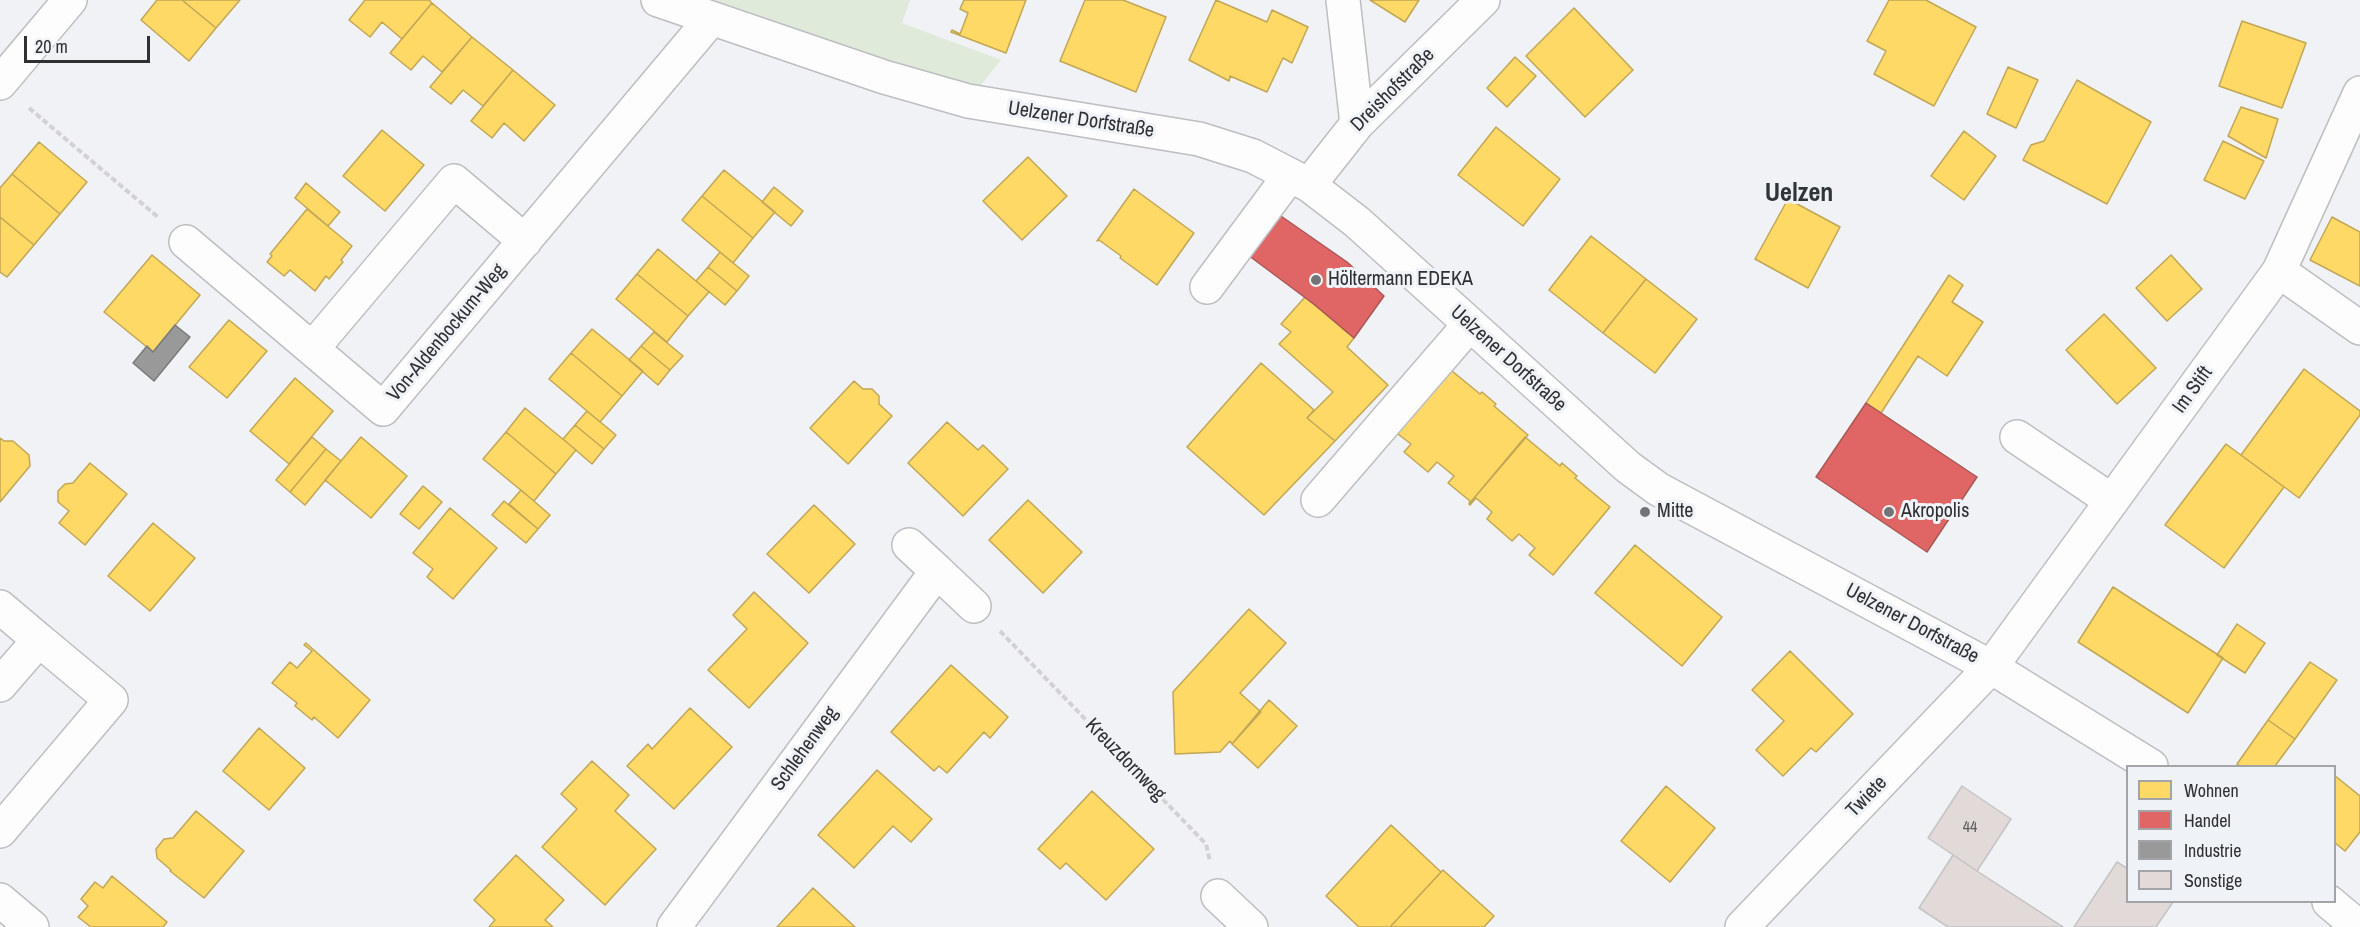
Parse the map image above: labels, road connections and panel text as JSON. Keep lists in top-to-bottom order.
{
  "streets": {
    "street": [
      "Dreishofstraße",
      "Uelzener Dorfstraße",
      "Von-Aldenbockum-Weg",
      "Im Stift",
      "Schlehenweg",
      "Twiete"
    ],
    "path": ["Kreuzdornweg"]
  },
  "crossings": [
    ["Dreishofstraße", "Uelzener Dorfstraße"],
    ["Uelzener Dorfstraße", "Von-Aldenbockum-Weg"],
    ["Uelzener Dorfstraße", "Im Stift"],
    ["Uelzener Dorfstraße", "Twiete"],
    ["Im Stift", "Twiete"]
  ],
  "districts": ["Uelzen"],
  "places": ["Höltermann EDEKA", "Mitte", "Akropolis"],
  "house_numbers": ["44"],
  "legend": [
    "Wohnen",
    "Handel",
    "Industrie",
    "Sonstige"
  ],
  "scale_bar": "20 m"
}
